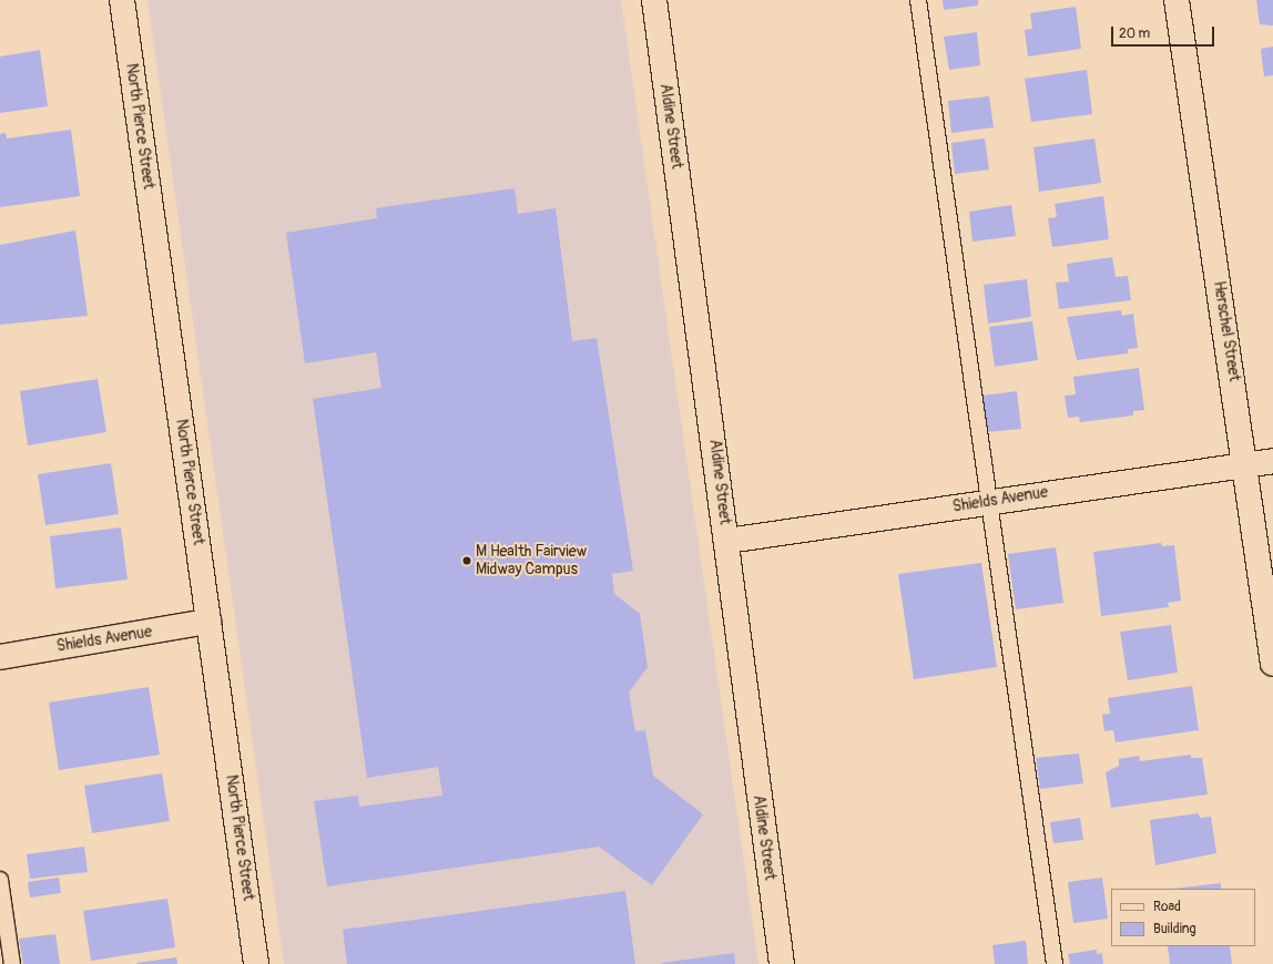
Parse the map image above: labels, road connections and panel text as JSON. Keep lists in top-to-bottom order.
{
  "streets": {
    "street": [
      "North Pierce Street",
      "Aldine Street",
      "Herschel Street",
      "Shields Avenue"
    ]
  },
  "crossings": [
    ["North Pierce Street", "Shields Avenue"],
    ["Aldine Street", "Shields Avenue"],
    ["Herschel Street", "Shields Avenue"]
  ],
  "places": ["M Health Fairview Midway Campus"],
  "legend": ["Road", "Building"],
  "scale_bar": "20 m"
}
